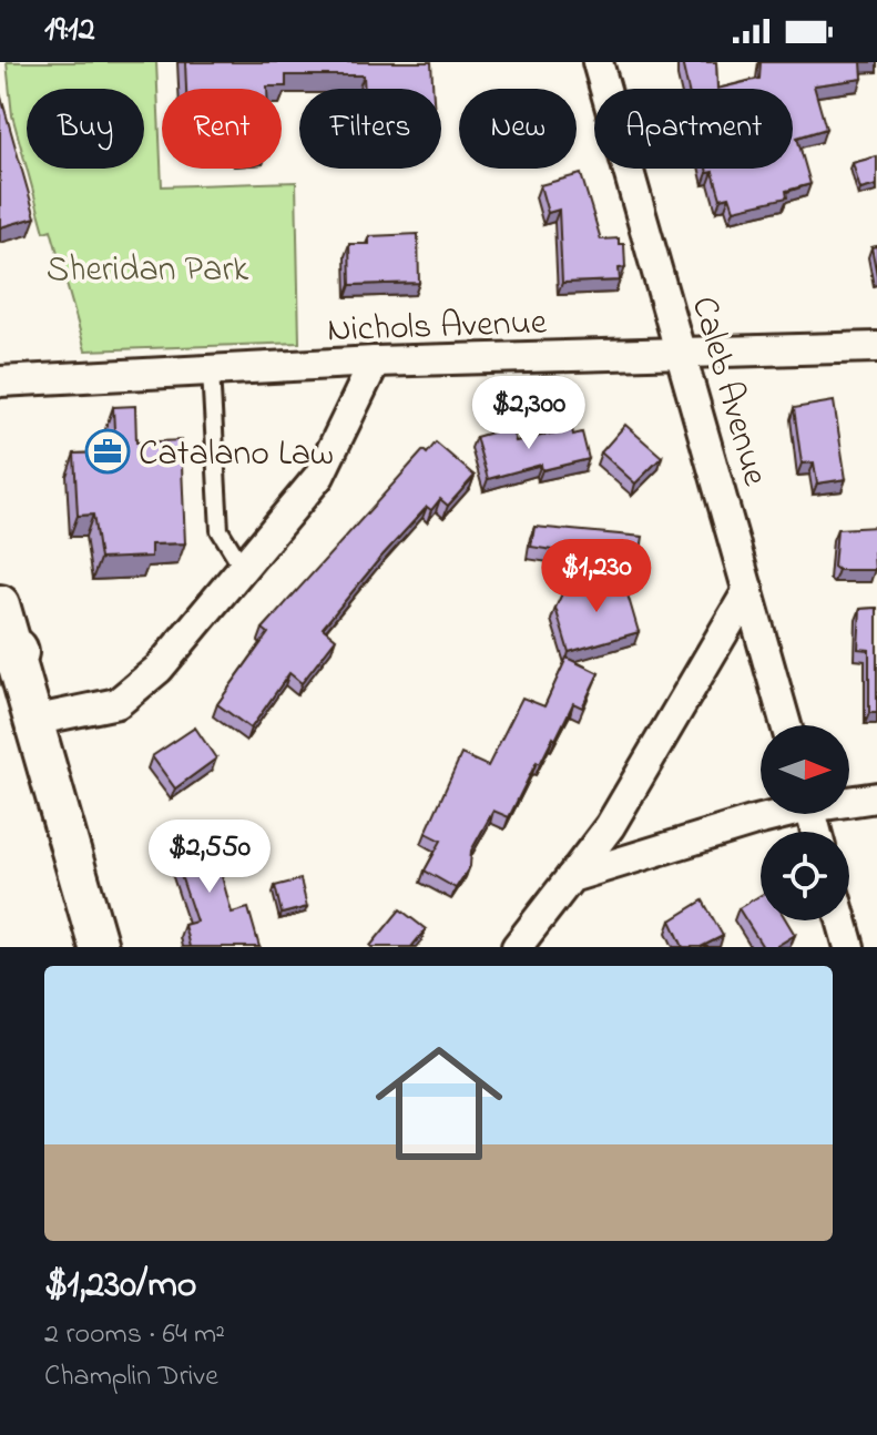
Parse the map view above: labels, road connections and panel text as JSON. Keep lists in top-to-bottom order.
{
  "streets": {
    "street": ["Nichols Avenue", "Caleb Avenue"]
  },
  "crossings": [
    ["Nichols Avenue", "Caleb Avenue"]
  ],
  "parks": ["Sheridan Park"],
  "places": {
    "office": ["Catalano Law"]
  },
  "north": "right",
  "page": {
    "status": "19:12",
    "chip": [
      "Buy",
      "Rent",
      "Filters",
      "New",
      "Apartment"
    ],
    "price": ["$2,300", "$1,230", "$2,550"],
    "list": [
      {
        "name": "$1,230/mo",
        "note": "2 rooms · 64 m² · Champlin Drive"
      }
    ]
  }
}
